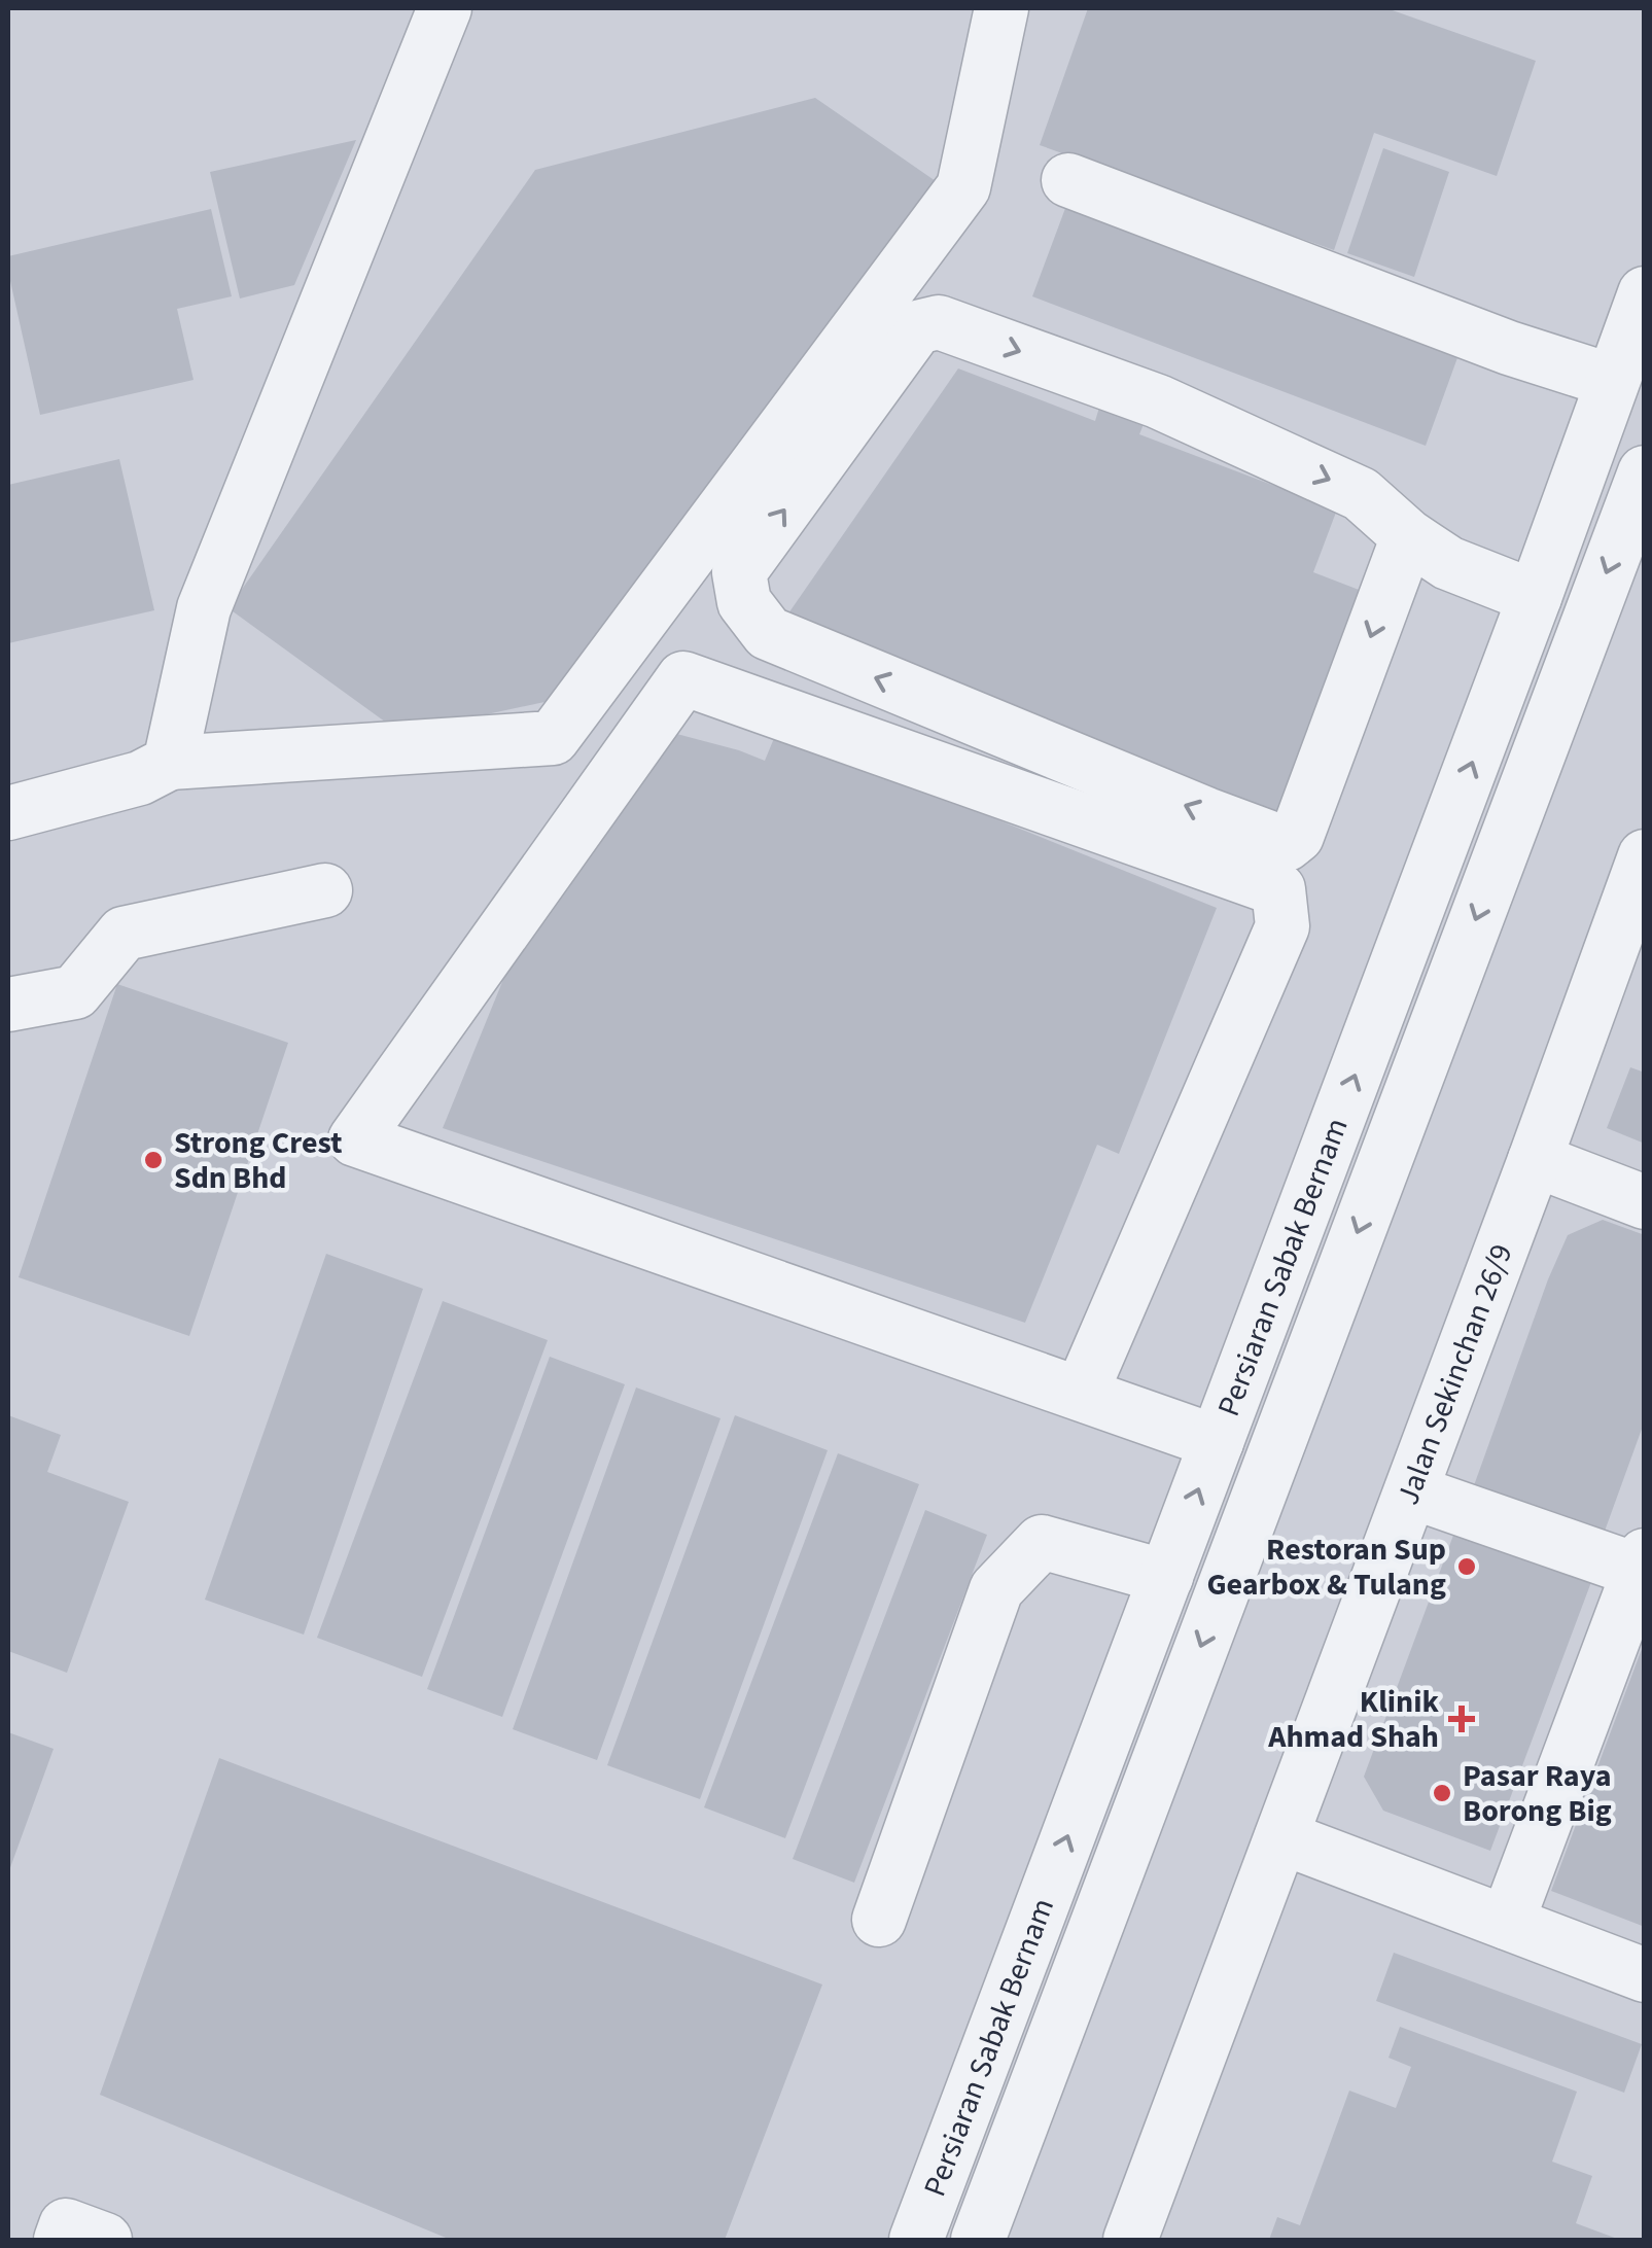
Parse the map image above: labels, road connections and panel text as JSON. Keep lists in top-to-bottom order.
{
  "streets": {
    "street": ["Persiaran Sabak Bernam", "Jalan Sekinchan 26/9"]
  },
  "places": {
    "other": ["Strong Crest Sdn Bhd", "Restoran Sup Gearbox & Tulang", "Pasar Raya Borong Big"],
    "health": ["Klinik Ahmad Shah"]
  }
}
